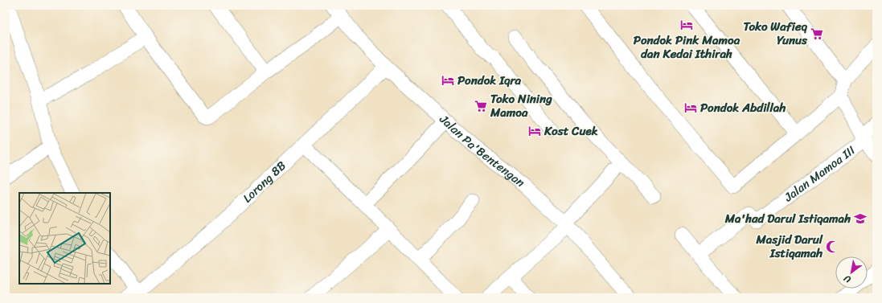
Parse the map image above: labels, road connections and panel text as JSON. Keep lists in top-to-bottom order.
{
  "streets": {
    "street": ["Jalan Pa'Bentengan", "Jalan Mamoa III", "Lorong 8B"]
  },
  "crossings": [
    ["Jalan Pa'Bentengan", "Lorong 8B"]
  ],
  "places": {
    "hotel": [
      "Pondok Pink Mamoa dan Kedai Ithirah",
      "Pondok Iqra",
      "Pondok Abdillah",
      "Kost Cuek"
    ],
    "supermarket": ["Toko Wafieq Yunus", "Toko Nining Mamoa"],
    "school or university": ["Ma'had Darul Istiqamah"],
    "mosque": ["Masjid Darul Istiqamah"]
  },
  "north": "bottom left"
}
